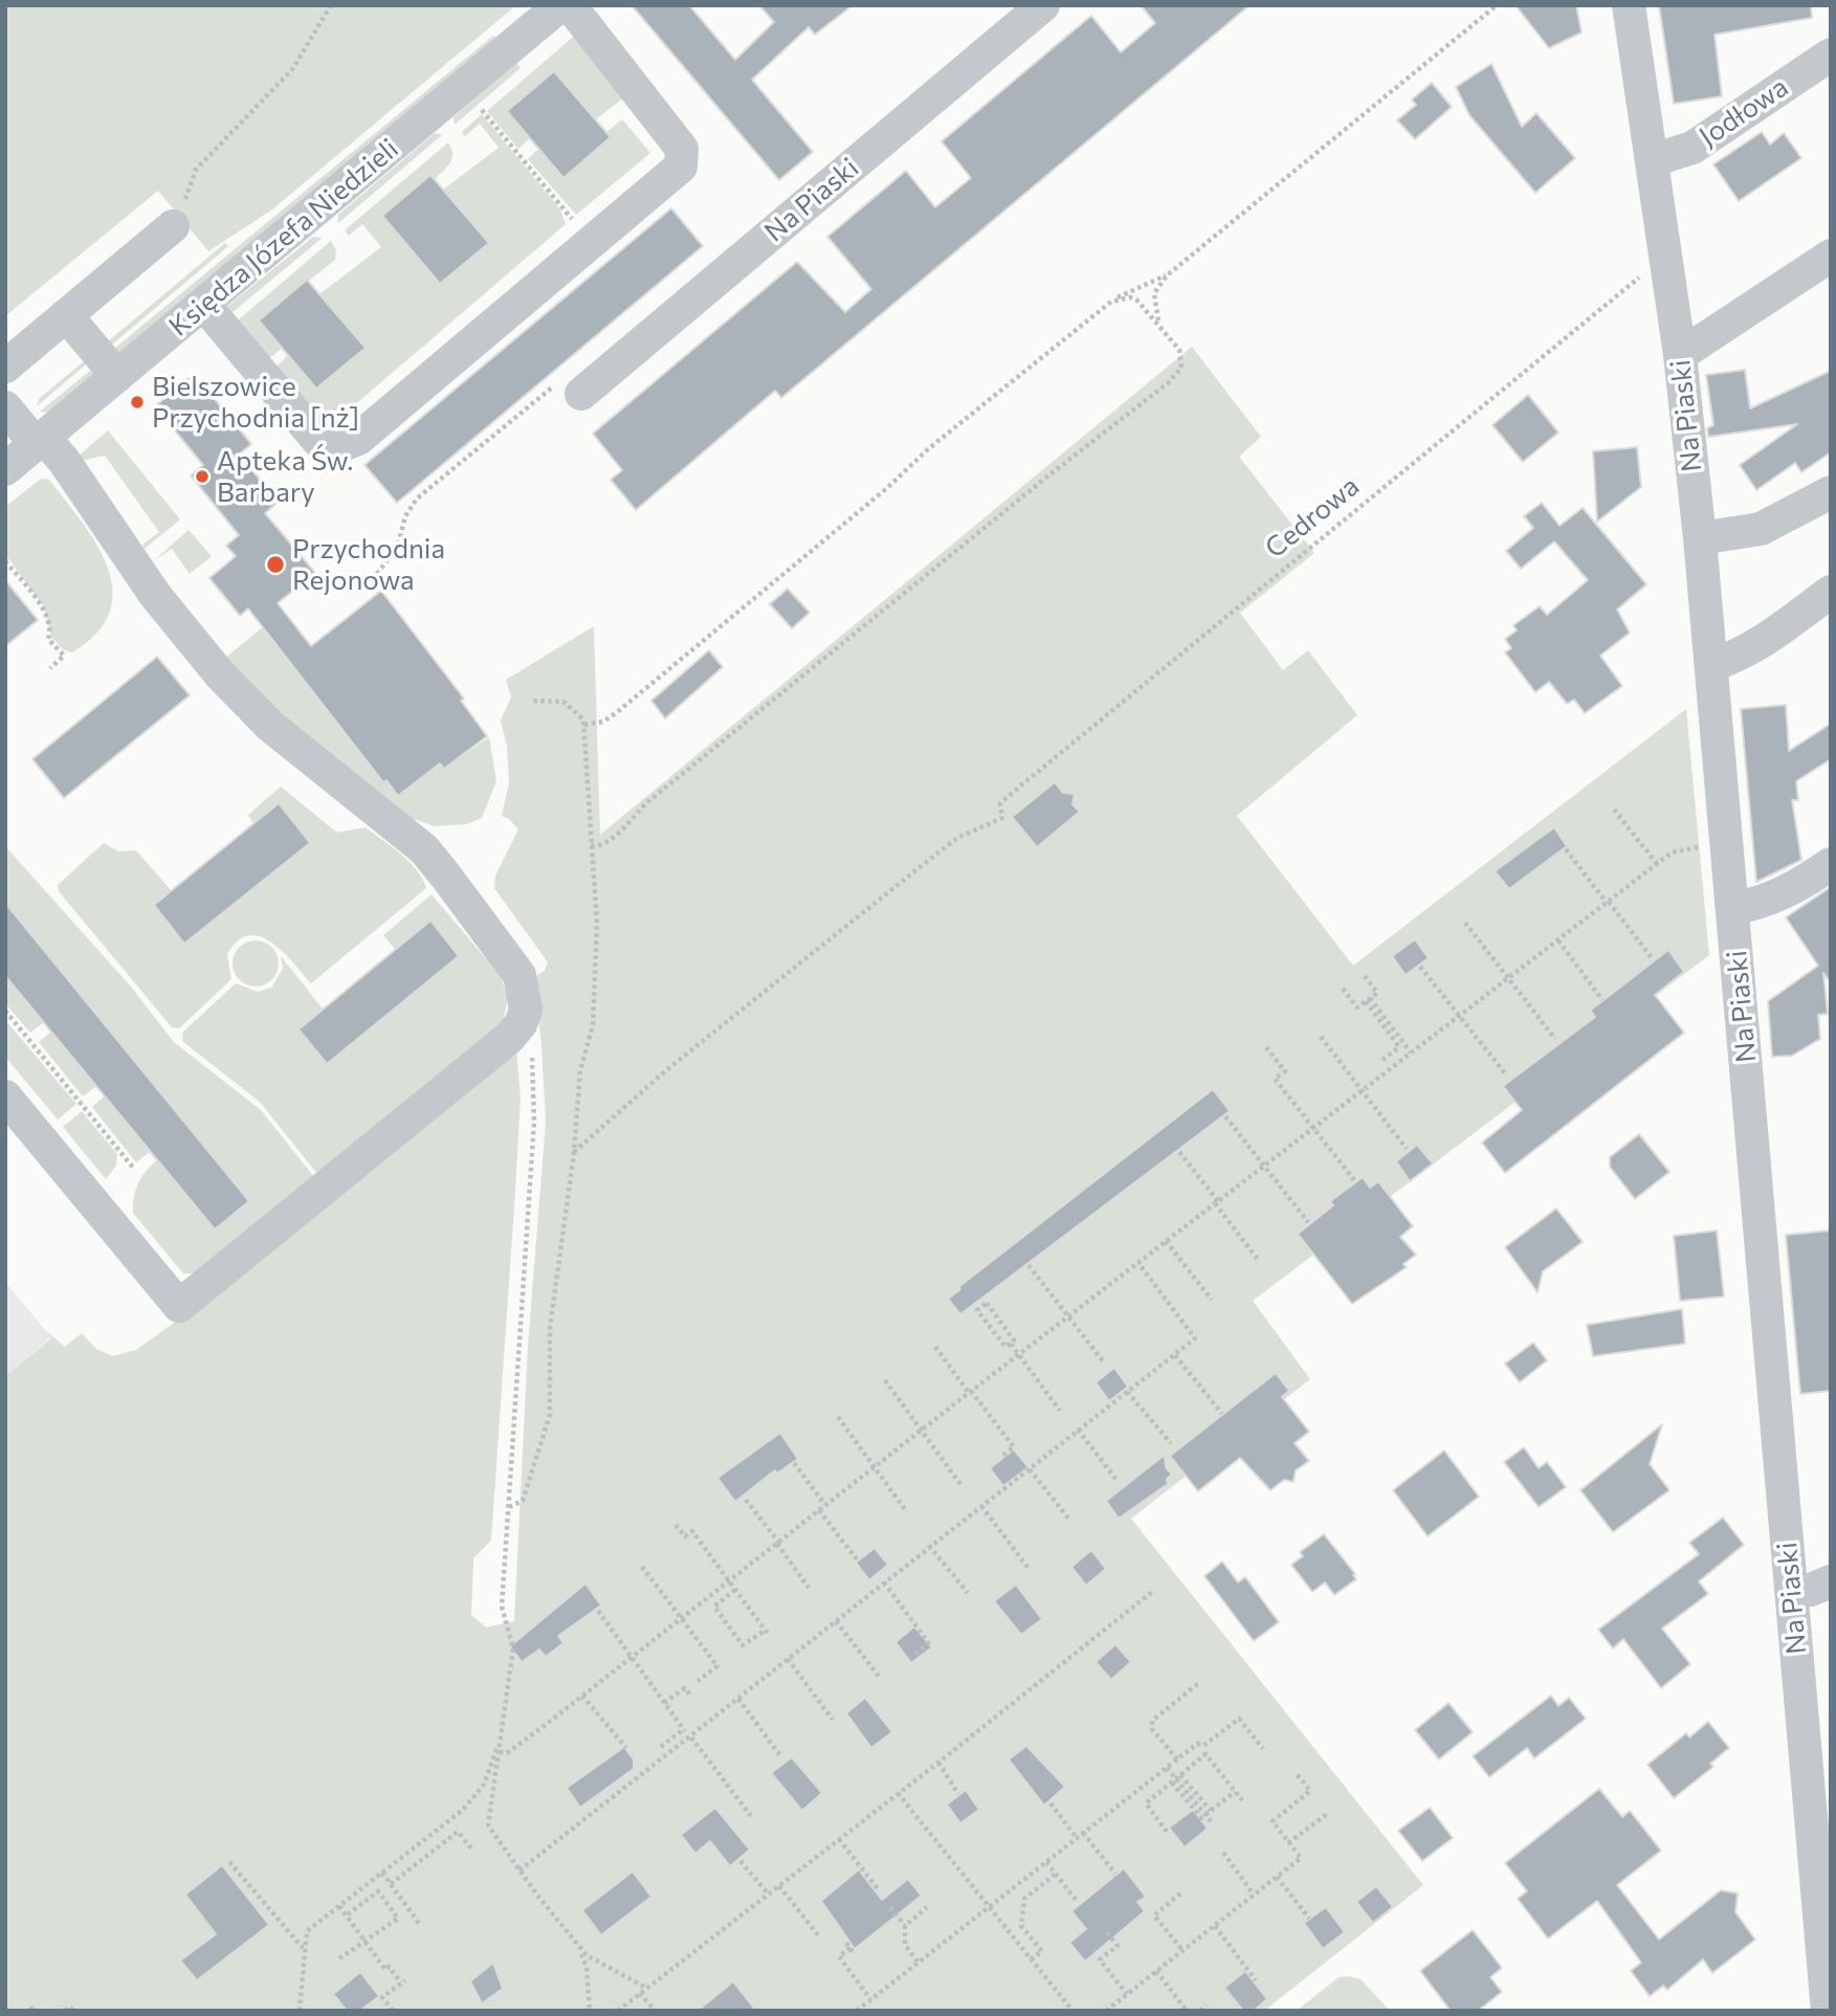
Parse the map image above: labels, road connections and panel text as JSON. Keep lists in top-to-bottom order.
{
  "streets": {
    "street": ["Jodłowa", "Na Piaski", "Księdza Józefa Niedzieli"],
    "path": ["Cedrowa"]
  },
  "crossings": [
    ["Jodłowa", "Na Piaski"],
    ["Na Piaski", "Cedrowa"]
  ],
  "places": ["Bielszowice Przychodnia [nż]", "Apteka Św. Barbary", "Przychodnia Rejonowa"]
}
